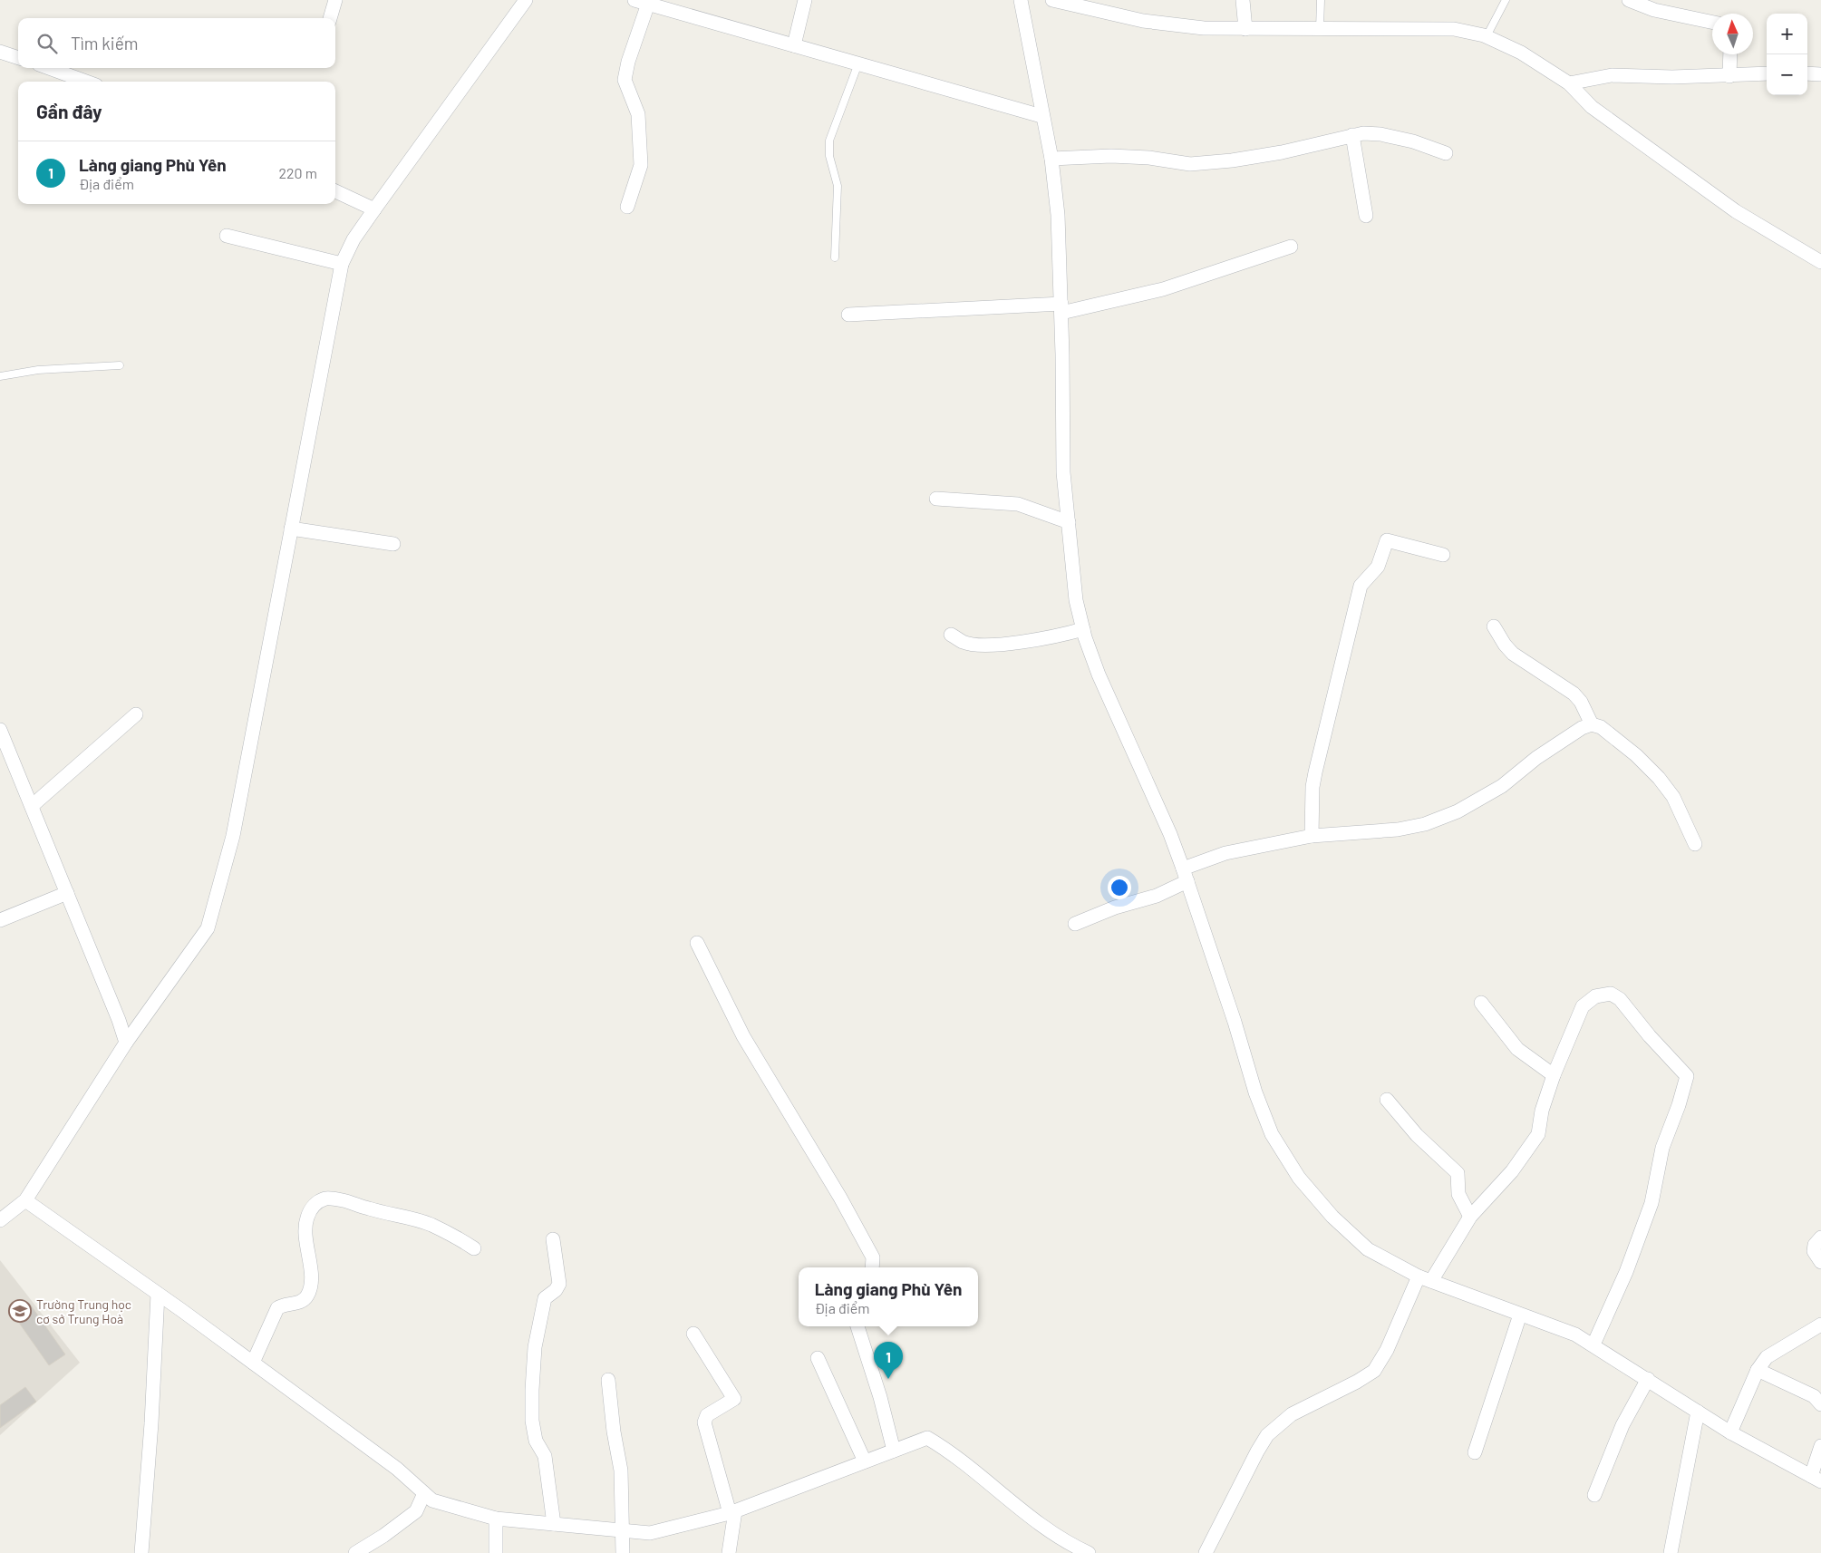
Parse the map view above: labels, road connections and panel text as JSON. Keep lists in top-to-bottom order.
{
  "places": {
    "school or university": ["Trường Trung học cơ sở Trung Hoà"]
  },
  "north": "top",
  "page": {
    "map_buttons": ["+", "−"],
    "search": "Tìm kiếm",
    "heading": "Gần đây",
    "list": [
      {
        "mark": "1",
        "name": "Làng giang Phù Yên",
        "note": "Địa điểm",
        "value": "220 m"
      }
    ],
    "popup": ["Làng giang Phù Yên", "Địa điểm"],
    "pins": "1"
  }
}
